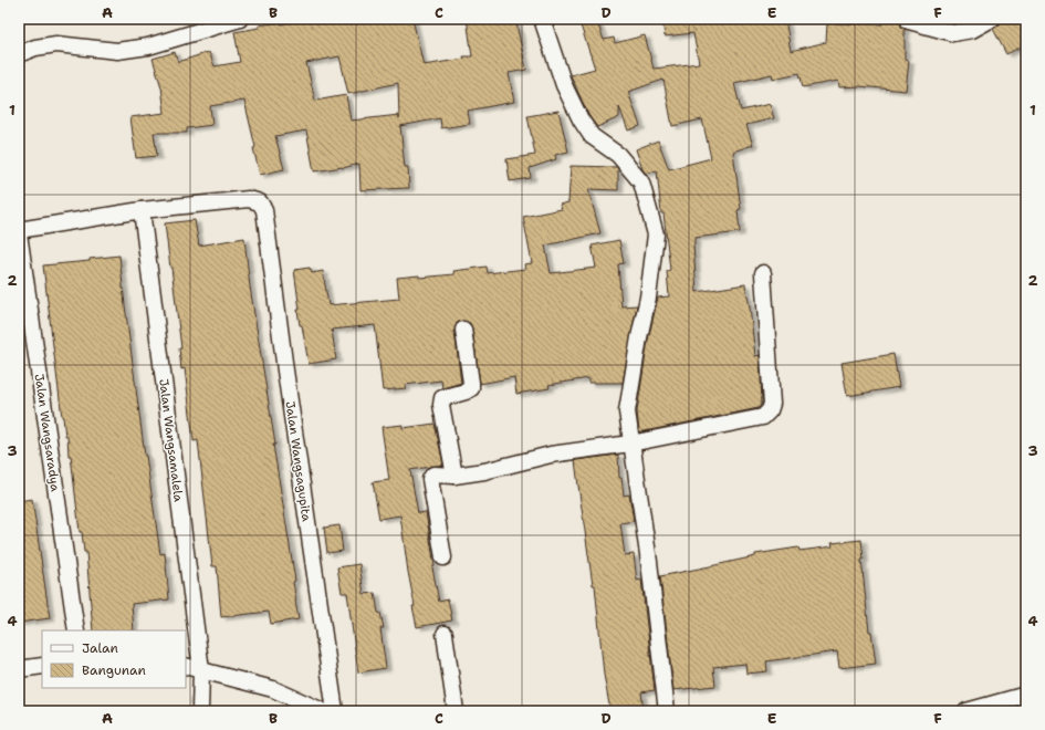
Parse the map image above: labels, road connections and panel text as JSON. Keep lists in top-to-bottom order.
{
  "streets": {
    "street": ["Jalan Wangsaradya", "Jalan Wangsamalela", "Jalan Wangsagupita"]
  },
  "crossings": [
    ["Jalan Wangsamalela", "Jalan Wangsagupita"]
  ],
  "legend": ["Jalan", "Bangunan"],
  "grid": {
    "columns": [
      "A",
      "B",
      "C",
      "D",
      "E",
      "F"
    ],
    "rows": [
      "1",
      "2",
      "3",
      "4"
    ]
  }
}
